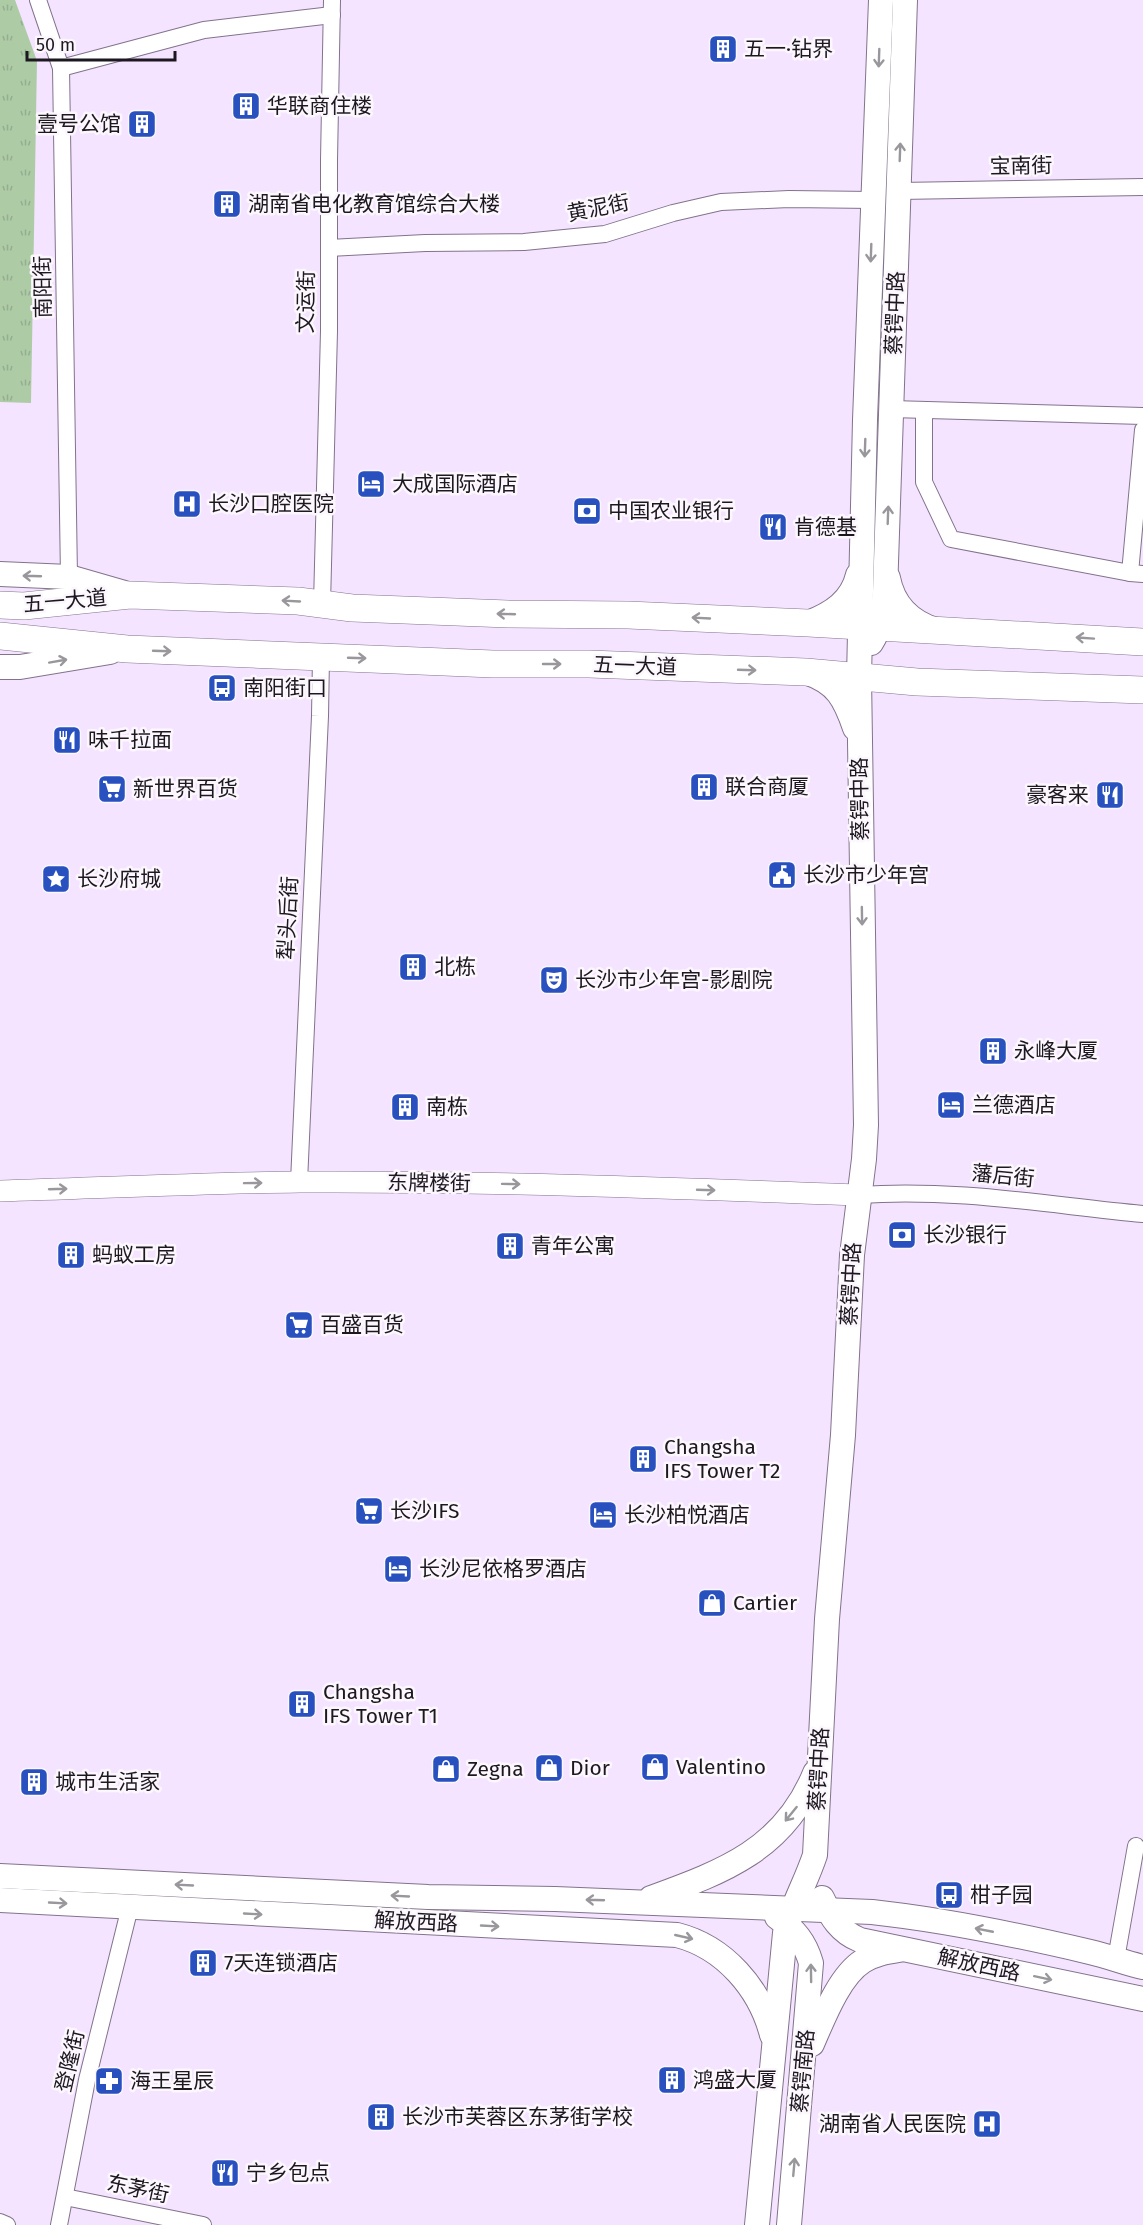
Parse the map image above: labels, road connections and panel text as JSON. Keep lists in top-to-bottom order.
{
  "streets": {
    "main road": [
      "蔡锷中路",
      "五一大道",
      "解放西路",
      "蔡锷南路"
    ],
    "street": [
      "宝南街",
      "黄泥街",
      "南阳街",
      "文运街",
      "犁头后街",
      "藩后街",
      "东牌楼街",
      "登隆街",
      "东茅街"
    ]
  },
  "crossings": [
    ["宝南街", "蔡锷中路"],
    ["黄泥街", "文运街"],
    ["黄泥街", "蔡锷中路"],
    ["南阳街", "五一大道"],
    ["文运街", "五一大道"],
    ["蔡锷中路", "五一大道"],
    ["蔡锷中路", "藩后街"],
    ["蔡锷中路", "东牌楼街"],
    ["蔡锷中路", "解放西路"],
    ["蔡锷中路", "蔡锷南路"],
    ["五一大道", "犁头后街"],
    ["犁头后街", "东牌楼街"],
    ["藩后街", "东牌楼街"],
    ["解放西路", "登隆街"],
    ["解放西路", "蔡锷南路"],
    ["登隆街", "东茅街"]
  ],
  "one_way": ["东牌楼街"],
  "places": {
    "building": [
      "五一·钻界",
      "华联商住楼",
      "壹号公馆",
      "湖南省电化教育馆综合大楼",
      "联合商厦",
      "北栋",
      "永峰大厦",
      "南栋",
      "青年公寓",
      "蚂蚁工房",
      "Changsha IFS Tower T2",
      "Changsha IFS Tower T1",
      "城市生活家",
      "7天连锁酒店",
      "鸿盛大厦",
      "长沙市芙蓉区东茅街学校"
    ],
    "hotel": [
      "大成国际酒店",
      "兰德酒店",
      "长沙柏悦酒店",
      "长沙尼依格罗酒店"
    ],
    "hospital": ["长沙口腔医院", "湖南省人民医院"],
    "bank": ["中国农业银行", "长沙银行"],
    "restaurant": [
      "肯德基",
      "味千拉面",
      "豪客来",
      "宁乡包点"
    ],
    "bus stop": ["南阳街口", "柑子园"],
    "supermarket": ["新世界百货", "百盛百货", "长沙IFS"],
    "public building": ["长沙市少年宫"],
    "place": ["长沙府城"],
    "theatre": ["长沙市少年宫-影剧院"],
    "shop": [
      "Cartier",
      "Valentino",
      "Dior",
      "Zegna"
    ],
    "pharmacy": ["海王星辰"]
  },
  "scale_bar": "50 m"
}
